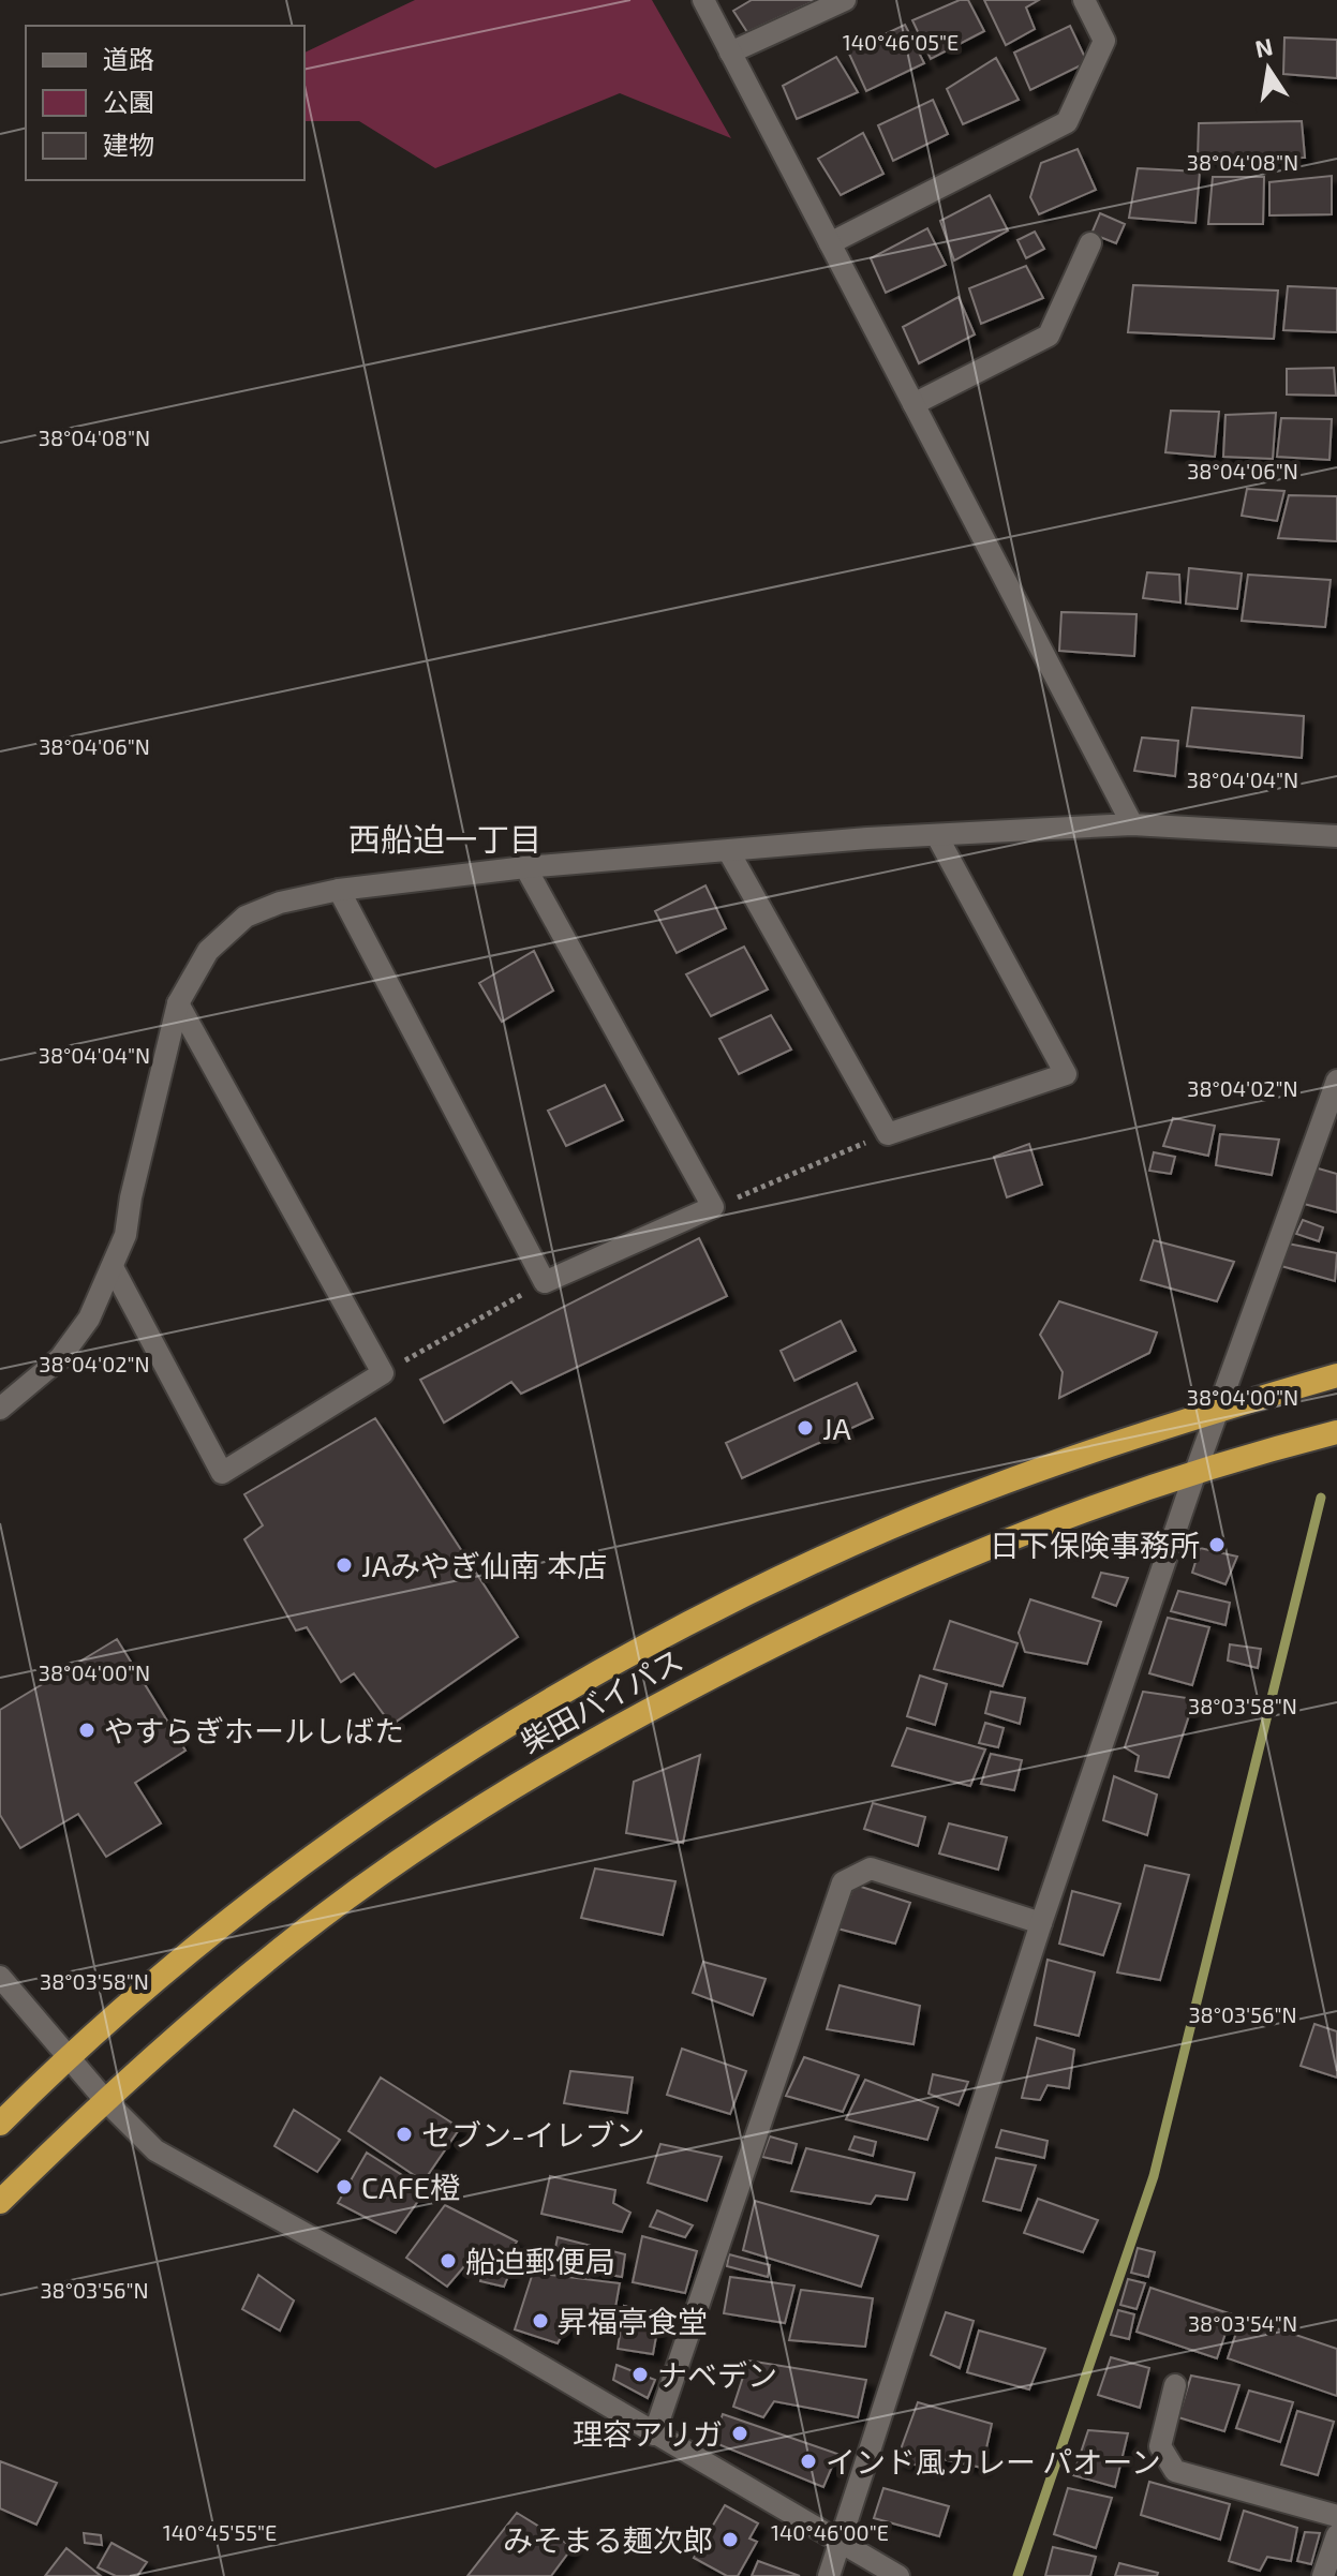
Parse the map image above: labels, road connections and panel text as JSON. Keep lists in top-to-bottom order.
{
  "streets": {
    "highway": ["柴田バイパス"]
  },
  "districts": ["西船迫一丁目"],
  "places": [
    "JA",
    "日下保険事務所",
    "JAみやぎ仙南 本店",
    "やすらぎホールしばた",
    "セブン-イレブン",
    "CAFE橙",
    "船迫郵便局",
    "昇福亭食堂",
    "ナベデン",
    "理容アリガ",
    "インド風カレー パオーン",
    "みそまる麺次郎"
  ],
  "legend": ["道路", "公園", "建物"],
  "north": "top",
  "coordinates": [
    "140°46'05\"E",
    "38°04'08\"N",
    "38°04'06\"N",
    "38°04'04\"N",
    "38°04'02\"N",
    "38°04'00\"N",
    "38°03'58\"N",
    "38°03'56\"N",
    "38°03'54\"N",
    "140°45'55\"E",
    "140°46'00\"E"
  ]
}
